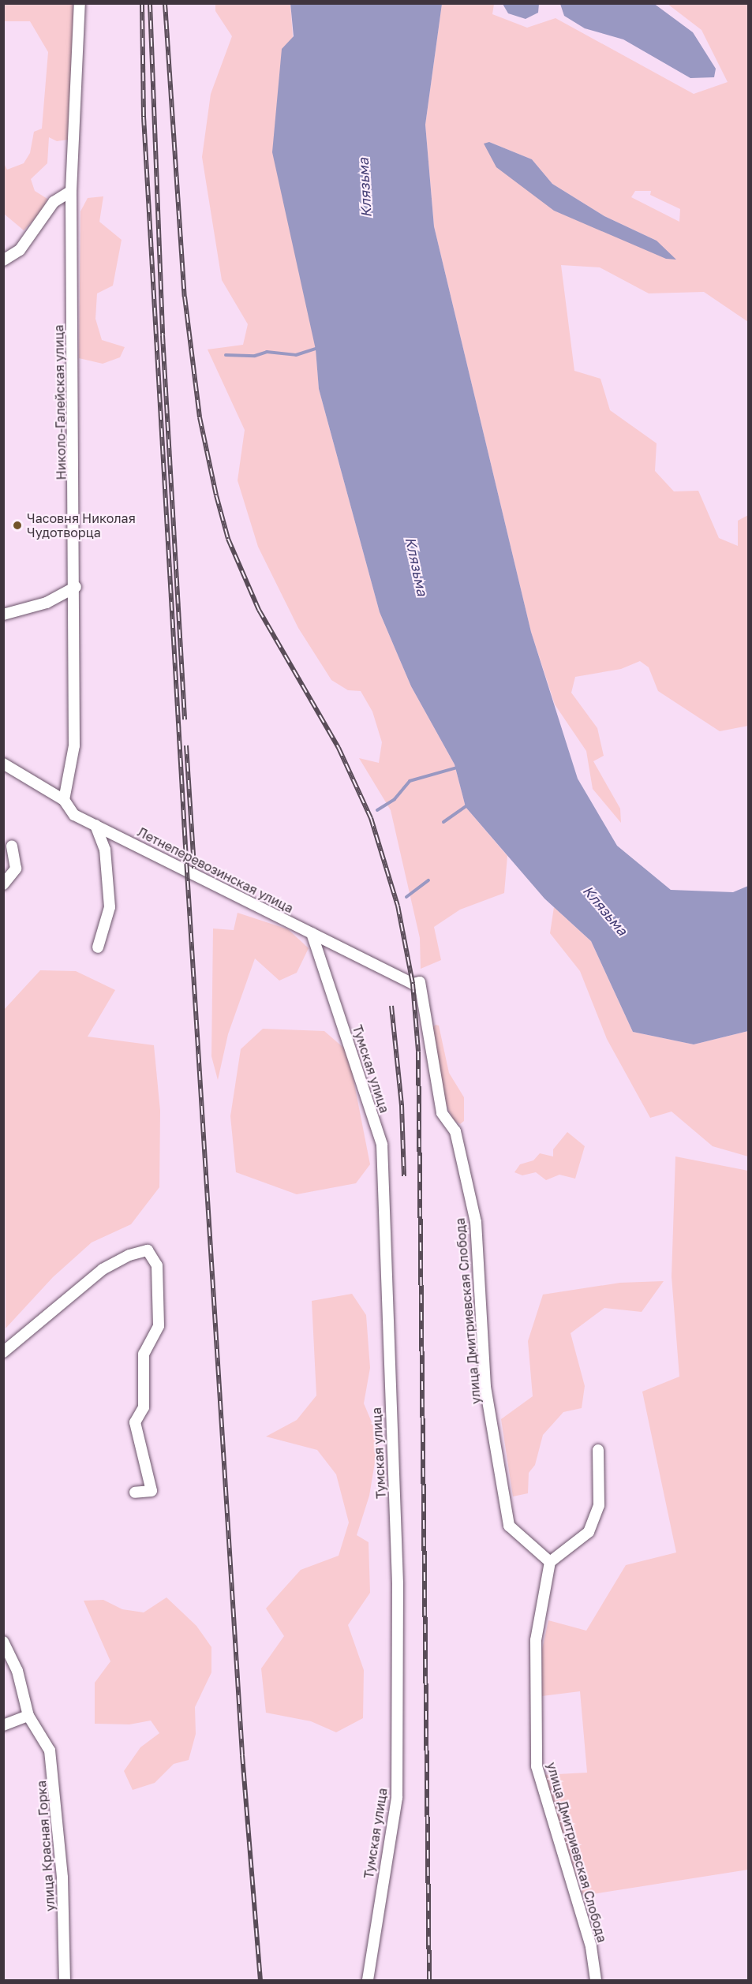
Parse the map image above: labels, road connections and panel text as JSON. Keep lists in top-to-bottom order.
{
  "streets": {
    "street": [
      "Николо-Галейская улица",
      "Летнеперевозинская улица",
      "Тумская улица",
      "улица Дмитриевская Слобода",
      "улица Красная Горка"
    ]
  },
  "crossings": [
    ["Николо-Галейская улица", "Летнеперевозинская улица"],
    ["Летнеперевозинская улица", "Тумская улица"],
    ["Летнеперевозинская улица", "улица Дмитриевская Слобода"]
  ],
  "water": ["Клязьма"],
  "places": ["Часовня Николая Чудотворца"]
}
